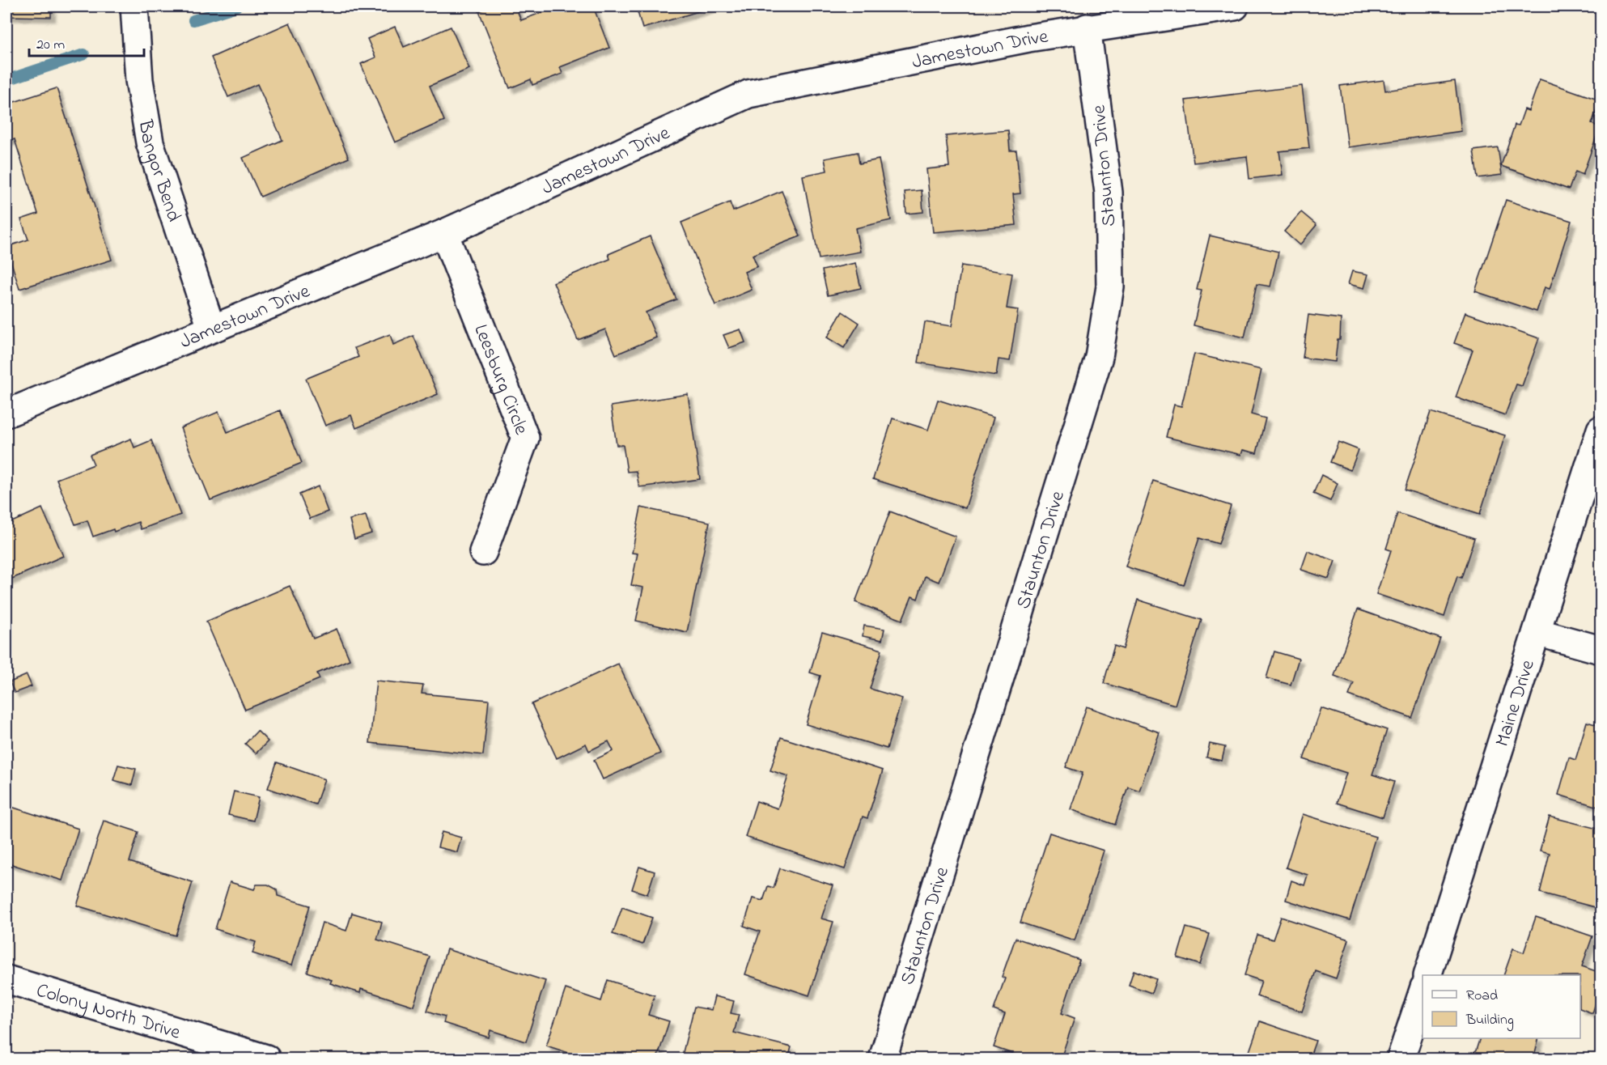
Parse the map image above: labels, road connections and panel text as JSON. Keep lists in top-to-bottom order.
{
  "streets": {
    "street": [
      "Jamestown Drive",
      "Staunton Drive",
      "Bangor Bend",
      "Leesburg Circle",
      "Maine Drive",
      "Colony North Drive"
    ]
  },
  "crossings": [
    ["Jamestown Drive", "Staunton Drive"],
    ["Jamestown Drive", "Bangor Bend"],
    ["Jamestown Drive", "Leesburg Circle"]
  ],
  "legend": ["Road", "Building"],
  "scale_bar": "20 m"
}
